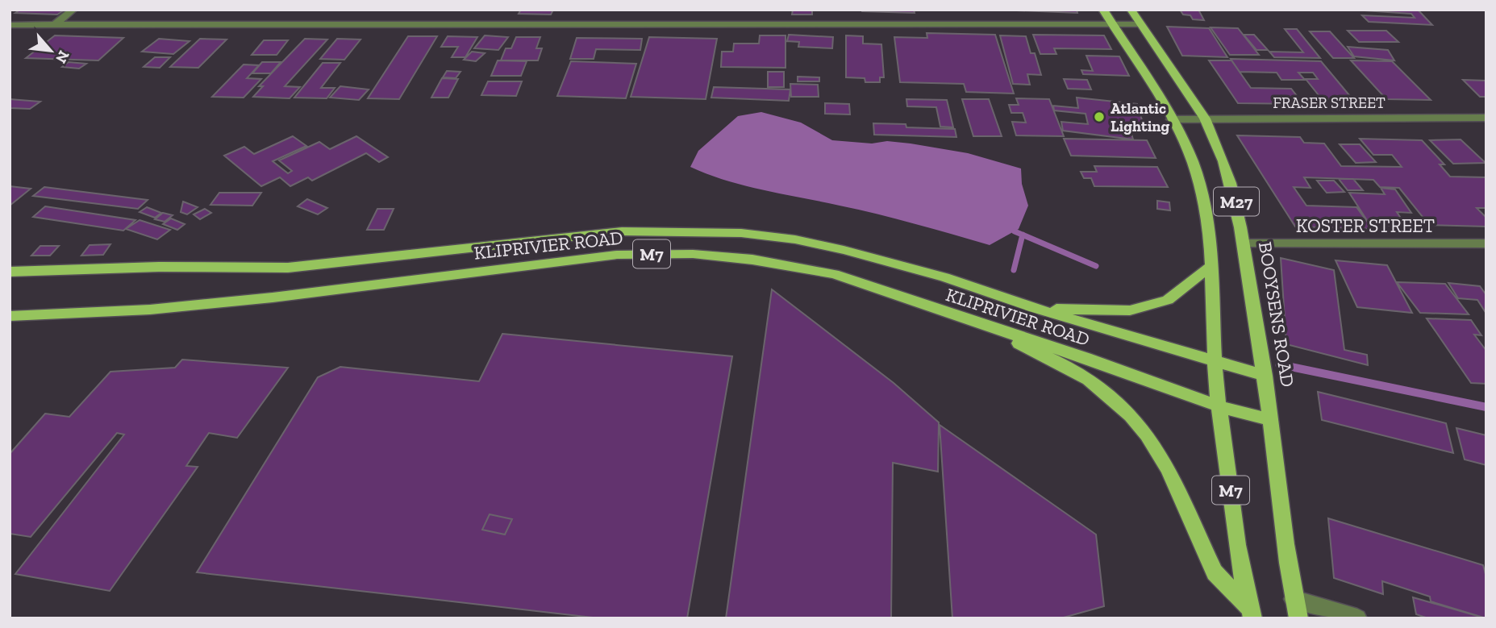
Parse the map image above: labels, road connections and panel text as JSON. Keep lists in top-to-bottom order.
{
  "streets": {
    "main road": [
      "M27",
      "KLIPRIVIER ROAD",
      "M7",
      "BOOYSENS ROAD"
    ],
    "street": ["FRASER STREET", "KOSTER STREET"]
  },
  "crossings": [
    ["FRASER STREET", "M27"],
    ["FRASER STREET", "BOOYSENS ROAD"],
    ["M27", "KLIPRIVIER ROAD"],
    ["M27", "M7"],
    ["KOSTER STREET", "BOOYSENS ROAD"],
    ["KLIPRIVIER ROAD", "M7"],
    ["KLIPRIVIER ROAD", "BOOYSENS ROAD"]
  ],
  "places": ["Atlantic Lighting"],
  "north": "bottom right"
}
